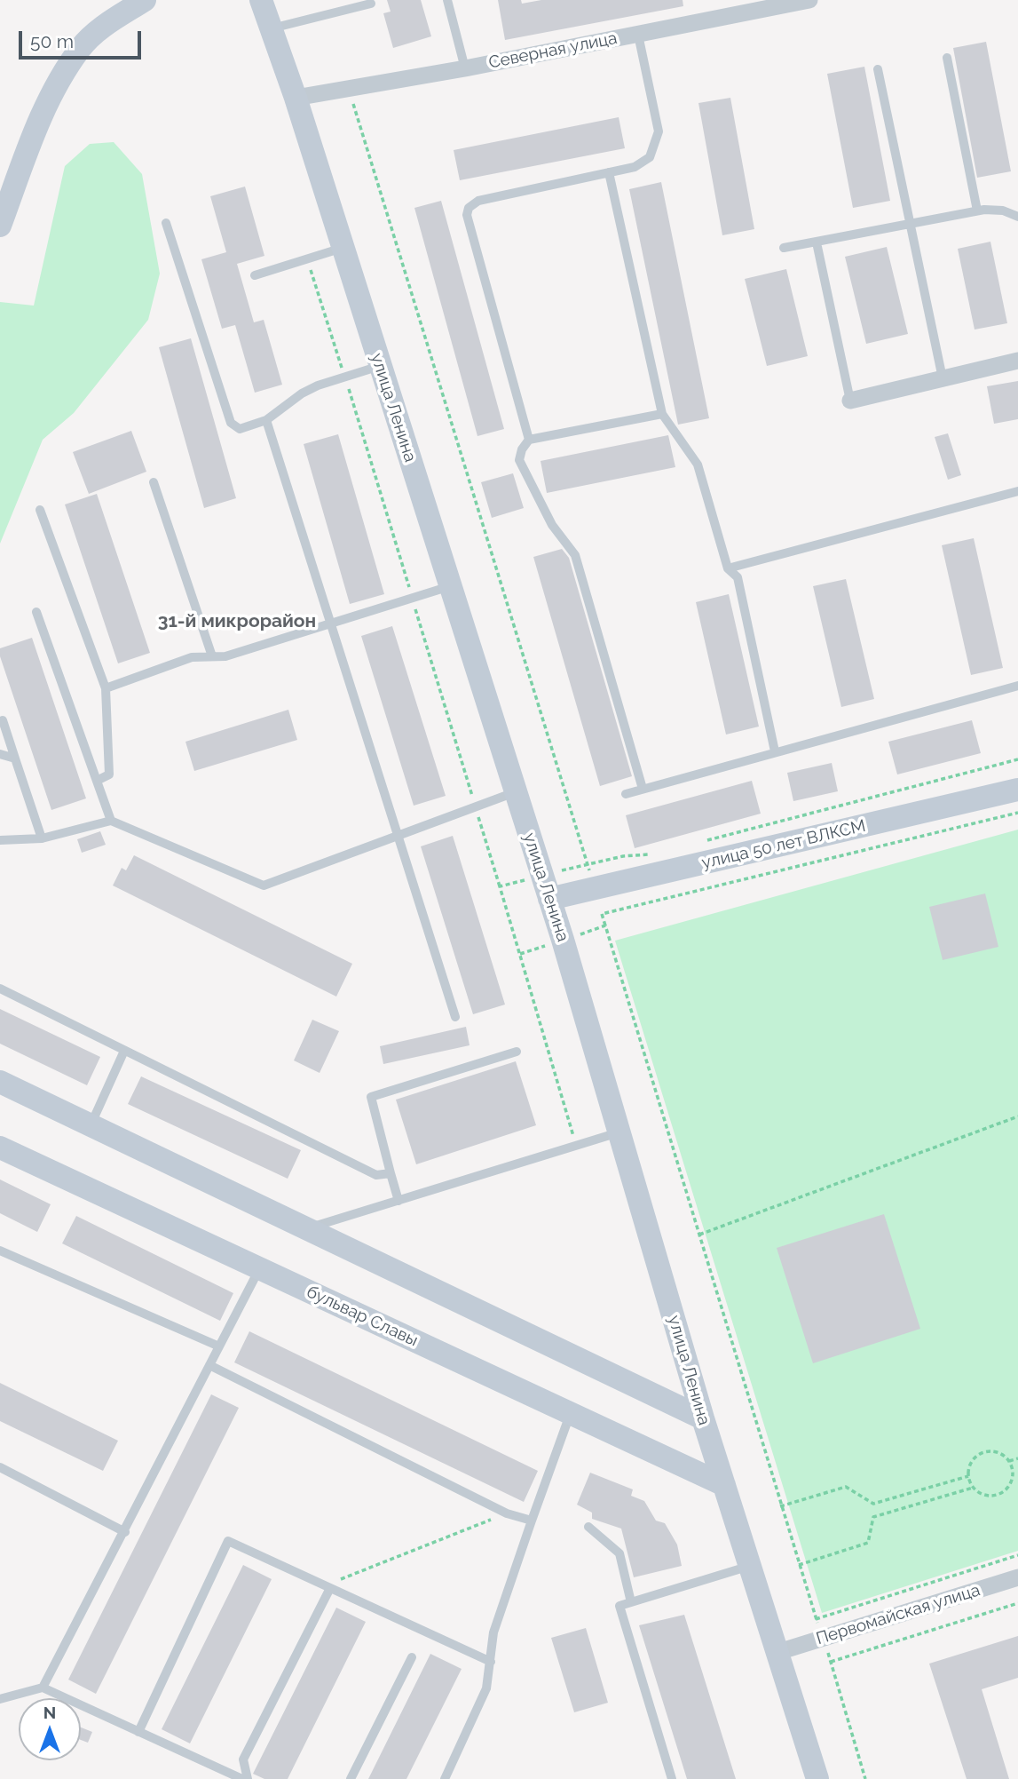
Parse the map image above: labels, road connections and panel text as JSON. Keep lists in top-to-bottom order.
{
  "streets": {
    "street": [
      "Северная улица",
      "улица Ленина",
      "улица 50 лет ВЛКСМ",
      "бульвар Славы",
      "Первомайская улица"
    ]
  },
  "crossings": [
    ["Северная улица", "улица Ленина"],
    ["улица Ленина", "улица 50 лет ВЛКСМ"],
    ["улица Ленина", "бульвар Славы"],
    ["улица Ленина", "Первомайская улица"]
  ],
  "districts": ["31-й микрорайон"],
  "scale_bar": "50 m",
  "north": "top"
}
